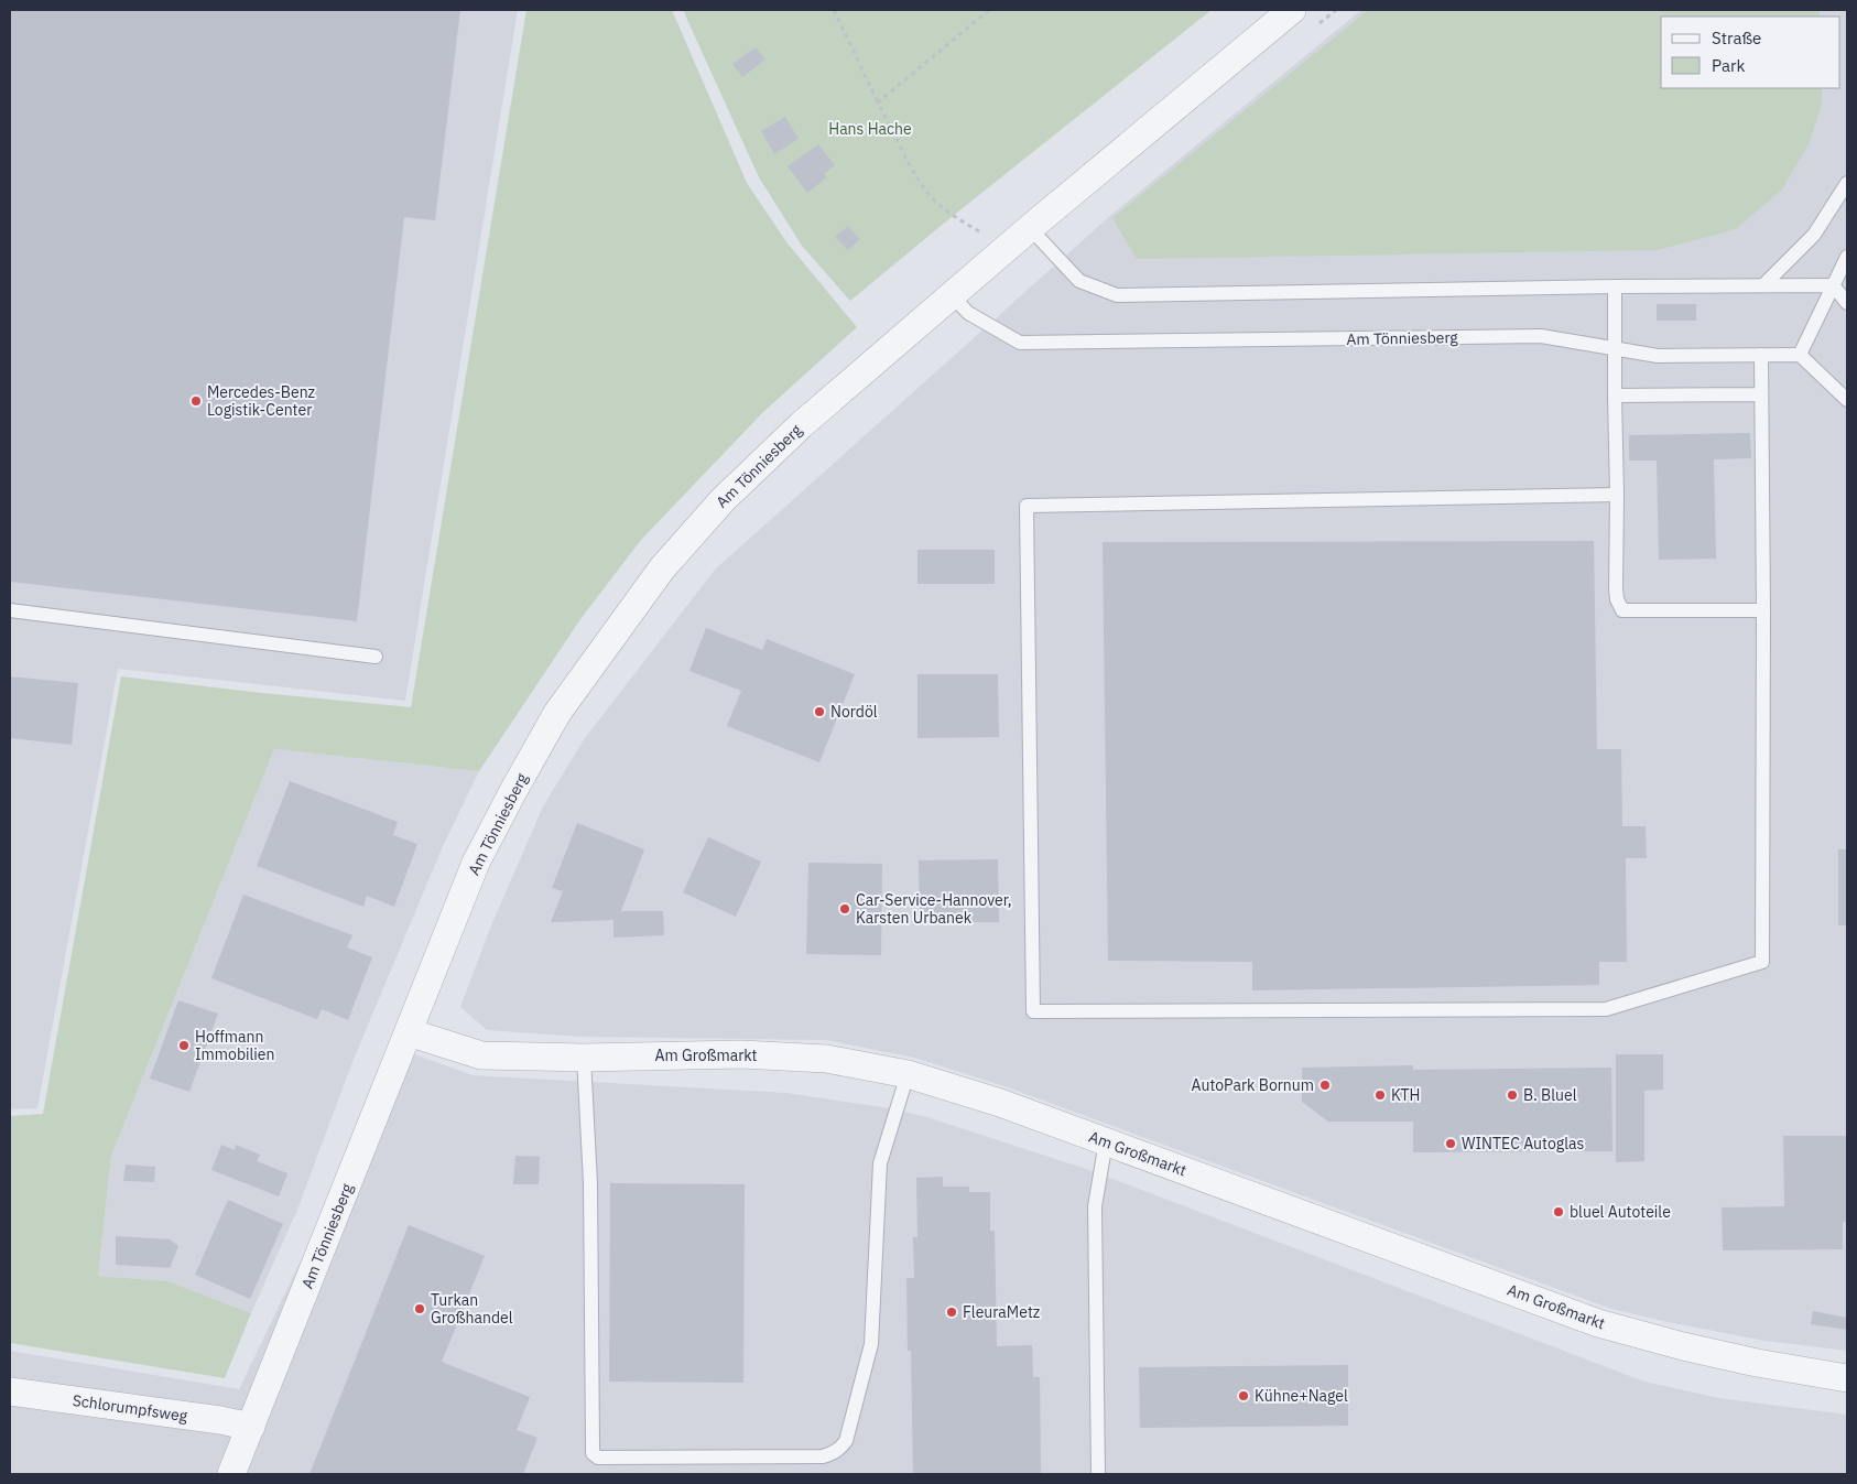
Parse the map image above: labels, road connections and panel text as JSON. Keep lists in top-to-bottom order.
{
  "streets": {
    "street": ["Am Tönniesberg", "Am Großmarkt", "Schlorumpfsweg"]
  },
  "crossings": [
    ["Am Tönniesberg", "Am Großmarkt"],
    ["Am Tönniesberg", "Schlorumpfsweg"]
  ],
  "parks": ["Hans Hache"],
  "places": [
    "Mercedes-Benz Logistik-Center",
    "Nordöl",
    "Car-Service-Hannover, Karsten Urbanek",
    "Hoffmann Immobilien",
    "AutoPark Bornum",
    "KTH",
    "B. Bluel",
    "WINTEC Autoglas",
    "bluel Autoteile",
    "Turkan Großhandel",
    "FleuraMetz",
    "Kühne+Nagel"
  ],
  "legend": ["Straße", "Park"]
}
